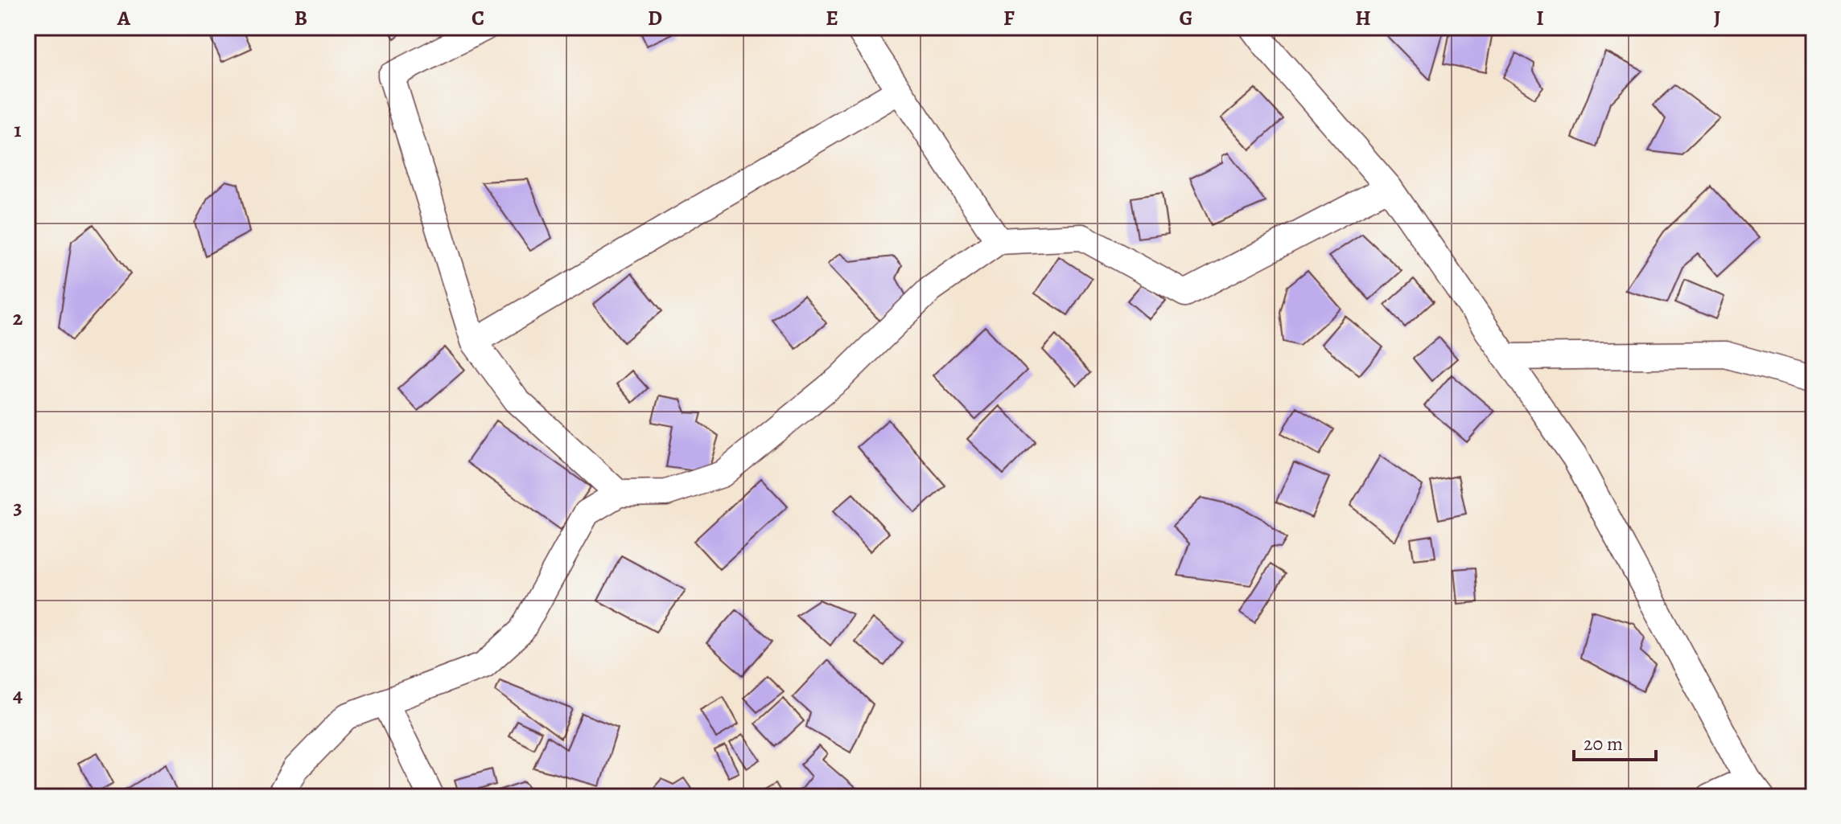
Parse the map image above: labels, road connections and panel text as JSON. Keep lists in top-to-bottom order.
{
  "scale_bar": "20 m",
  "grid": {
    "columns": [
      "A",
      "B",
      "C",
      "D",
      "E",
      "F",
      "G",
      "H",
      "I",
      "J"
    ],
    "rows": [
      "1",
      "2",
      "3",
      "4"
    ]
  }
}
